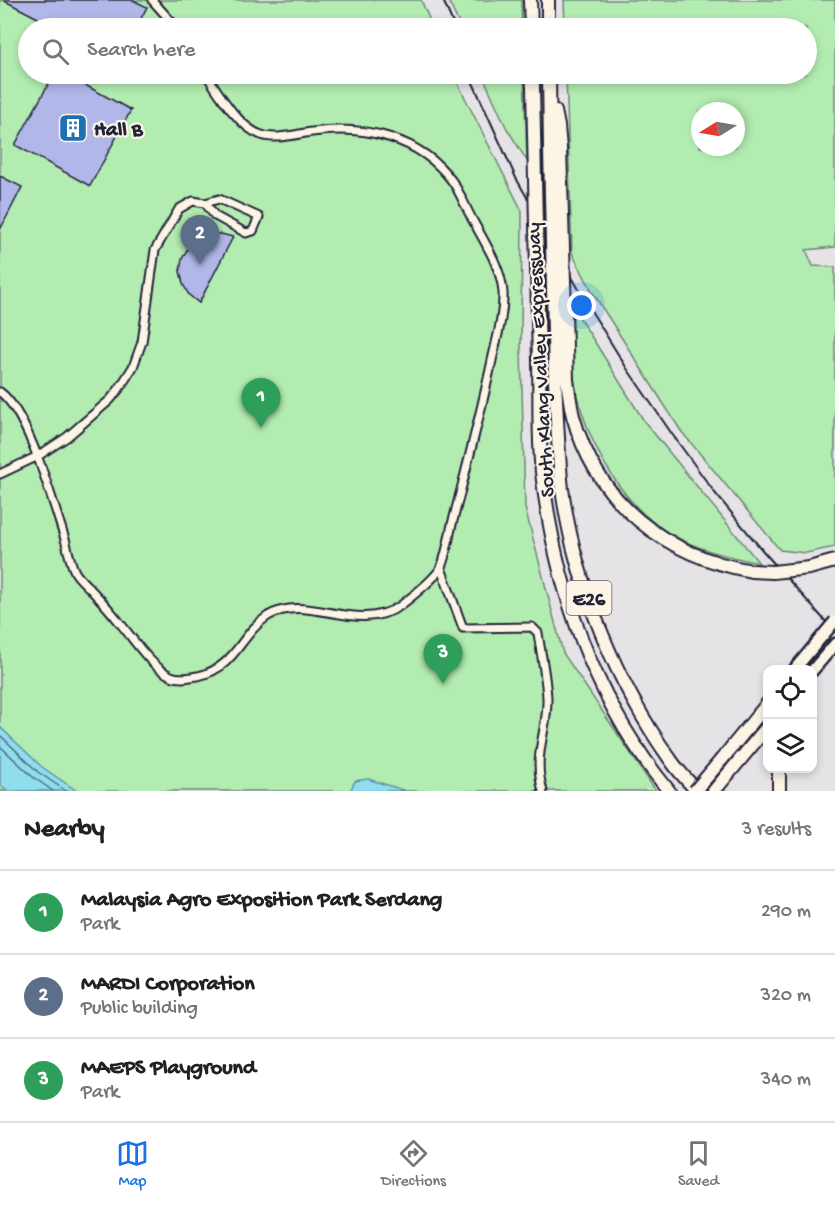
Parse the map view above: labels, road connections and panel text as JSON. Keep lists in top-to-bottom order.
{
  "streets": {
    "highway": ["South Klang Valley Expressway", "E26"]
  },
  "places": {
    "building": ["Hall B"]
  },
  "north": "left",
  "page": {
    "search": "Search here",
    "pins": ["2", "1", "3"],
    "heading": ["Nearby", "3 results"],
    "list": [
      {
        "mark": "1",
        "name": "Malaysia Agro Exposition Park Serdang",
        "note": "Park",
        "value": "290 m"
      },
      {
        "mark": "2",
        "name": "MARDI Corporation",
        "note": "Public building",
        "value": "320 m"
      },
      {
        "mark": "3",
        "name": "MAEPS Playground",
        "note": "Park",
        "value": "340 m"
      }
    ],
    "nav": ["Map", "Directions", "Saved"]
  }
}
